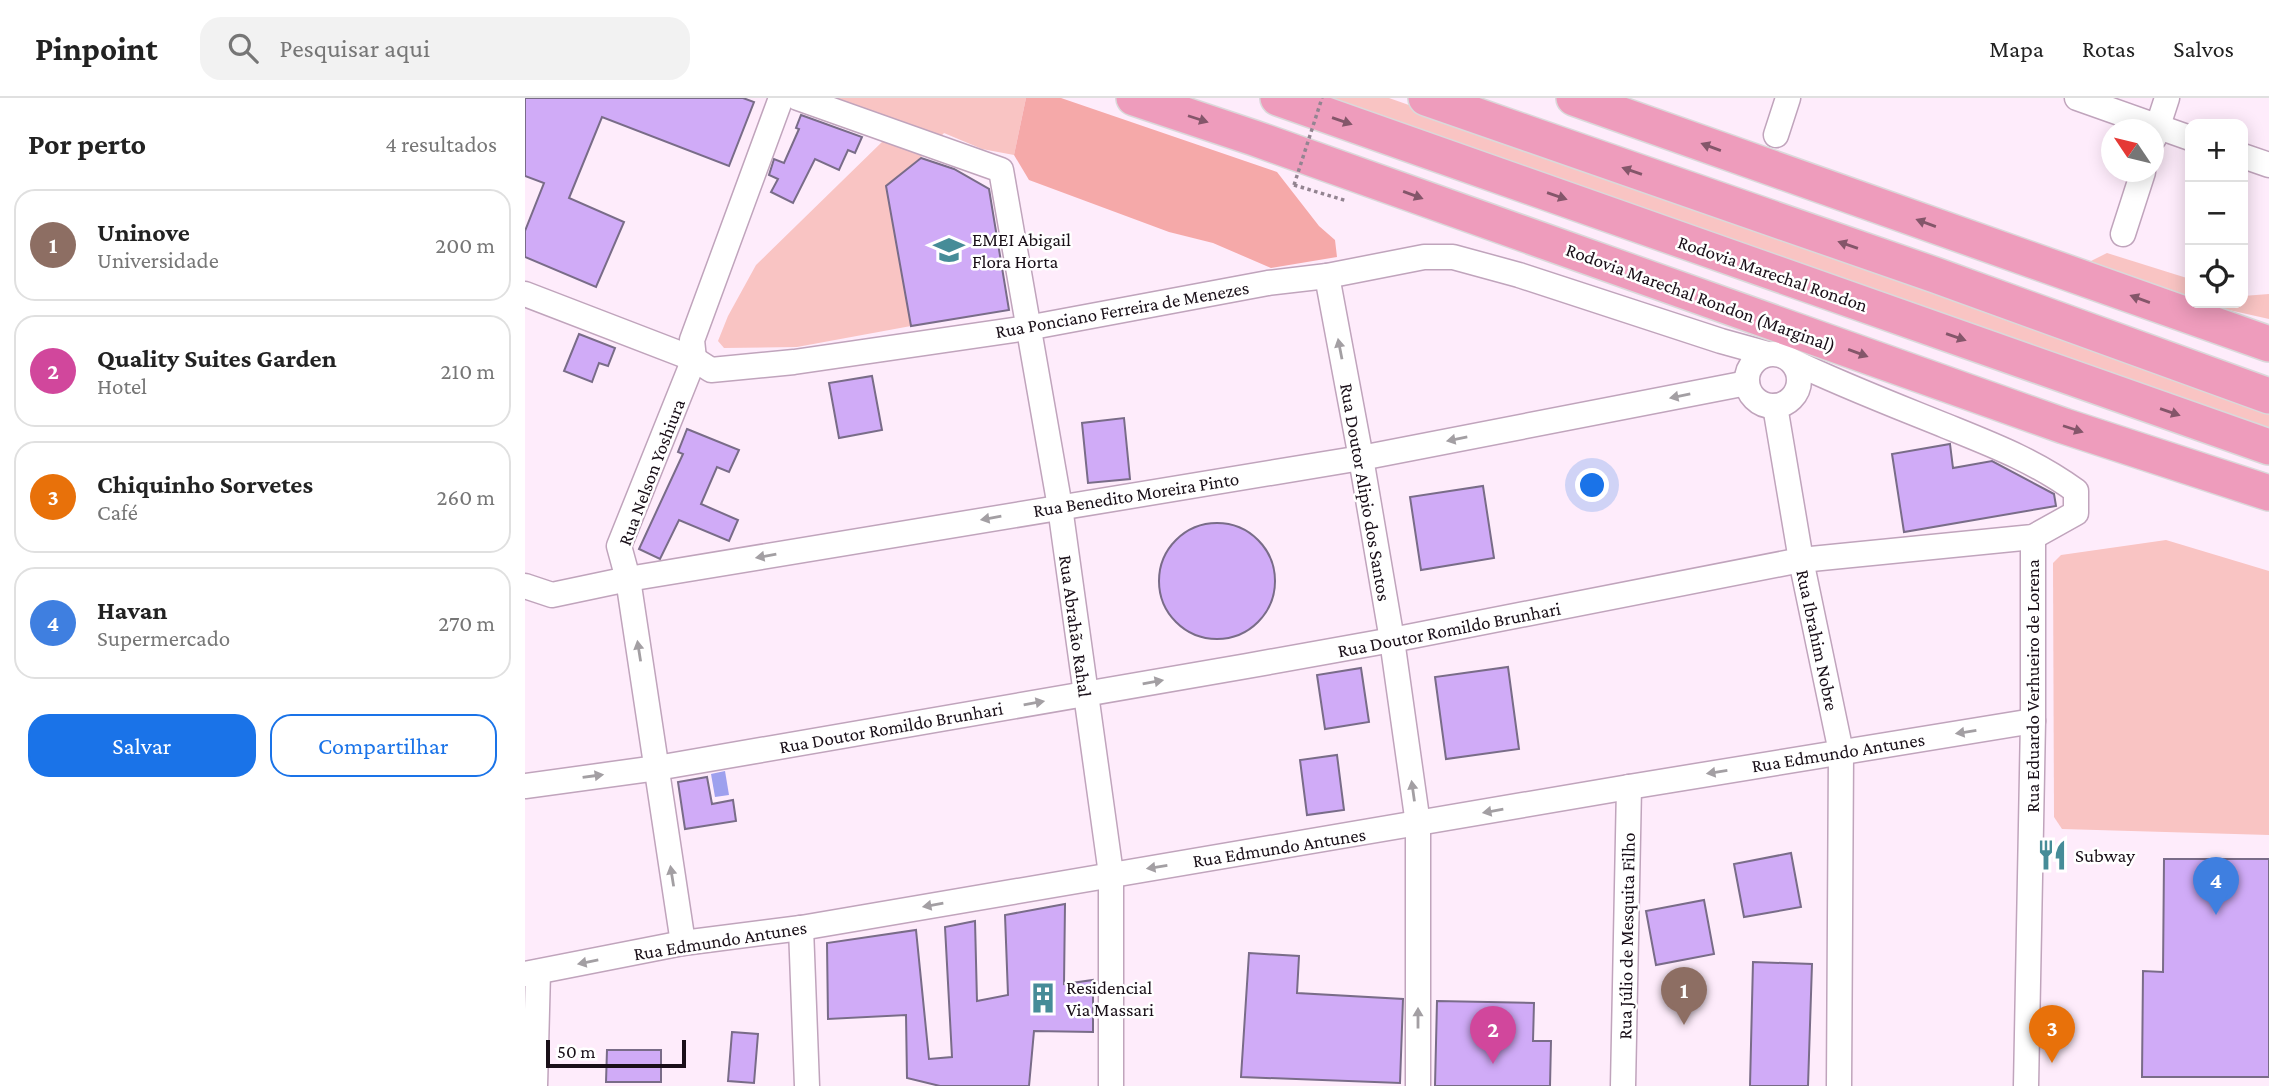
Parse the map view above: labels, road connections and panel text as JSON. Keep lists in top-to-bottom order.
{
  "streets": {
    "highway": ["Rodovia Marechal Rondon", "Rodovia Marechal Rondon (Marginal)"],
    "street": [
      "Rua Ponciano Ferreira de Menezes",
      "Rua Nelson Yoshiura",
      "Rua Doutor Alipio dos Santos",
      "Rua Benedito Moreira Pinto",
      "Rua Abrahão Rahal",
      "Rua Doutor Romildo Brunhari",
      "Rua Ibrahim Nobre",
      "Rua Eduardo Verhueiro de Lorena",
      "Rua Edmundo Antunes",
      "Rua Júlio de Mesquita Filho"
    ]
  },
  "crossings": [
    ["Rua Ponciano Ferreira de Menezes", "Rua Nelson Yoshiura"],
    ["Rua Ponciano Ferreira de Menezes", "Rua Doutor Alipio dos Santos"],
    ["Rua Ponciano Ferreira de Menezes", "Rua Benedito Moreira Pinto"],
    ["Rua Ponciano Ferreira de Menezes", "Rua Abrahão Rahal"],
    ["Rua Ponciano Ferreira de Menezes", "Rua Doutor Romildo Brunhari"],
    ["Rua Ponciano Ferreira de Menezes", "Rua Ibrahim Nobre"],
    ["Rua Nelson Yoshiura", "Rua Benedito Moreira Pinto"],
    ["Rua Nelson Yoshiura", "Rua Doutor Romildo Brunhari"],
    ["Rua Nelson Yoshiura", "Rua Edmundo Antunes"],
    ["Rua Doutor Alipio dos Santos", "Rua Benedito Moreira Pinto"],
    ["Rua Doutor Alipio dos Santos", "Rua Doutor Romildo Brunhari"],
    ["Rua Doutor Alipio dos Santos", "Rua Edmundo Antunes"],
    ["Rua Benedito Moreira Pinto", "Rua Abrahão Rahal"],
    ["Rua Benedito Moreira Pinto", "Rua Doutor Romildo Brunhari"],
    ["Rua Benedito Moreira Pinto", "Rua Ibrahim Nobre"],
    ["Rua Abrahão Rahal", "Rua Doutor Romildo Brunhari"],
    ["Rua Abrahão Rahal", "Rua Edmundo Antunes"],
    ["Rua Doutor Romildo Brunhari", "Rua Ibrahim Nobre"],
    ["Rua Doutor Romildo Brunhari", "Rua Eduardo Verhueiro de Lorena"],
    ["Rua Ibrahim Nobre", "Rua Edmundo Antunes"],
    ["Rua Eduardo Verhueiro de Lorena", "Rua Edmundo Antunes"],
    ["Rua Edmundo Antunes", "Rua Júlio de Mesquita Filho"]
  ],
  "one_way": [
    "Rua Nelson Yoshiura",
    "Rua Doutor Alipio dos Santos",
    "Rua Benedito Moreira Pinto",
    "Rua Doutor Romildo Brunhari",
    "Rua Edmundo Antunes"
  ],
  "places": {
    "school or university": ["EMEI Abigail Flora Horta"],
    "restaurant": ["Subway"],
    "building": ["Residencial Via Massari"]
  },
  "scale_bar": "50 m",
  "north": "top left",
  "page": {
    "header": "Pinpoint",
    "search": "Pesquisar aqui",
    "nav": ["Mapa", "Rotas", "Salvos"],
    "heading": ["Por perto", "4 resultados"],
    "map_buttons": ["+", "−"],
    "list": [
      {
        "mark": "1",
        "name": "Uninove",
        "note": "Universidade",
        "value": "200 m"
      },
      {
        "mark": "2",
        "name": "Quality Suites Garden",
        "note": "Hotel",
        "value": "210 m"
      },
      {
        "mark": "3",
        "name": "Chiquinho Sorvetes",
        "note": "Café",
        "value": "260 m"
      },
      {
        "mark": "4",
        "name": "Havan",
        "note": "Supermercado",
        "value": "270 m"
      }
    ],
    "buttons": ["Salvar", "Compartilhar"],
    "pins": [
      "4",
      "1",
      "3",
      "2"
    ],
    "scale": "50 m"
  }
}
